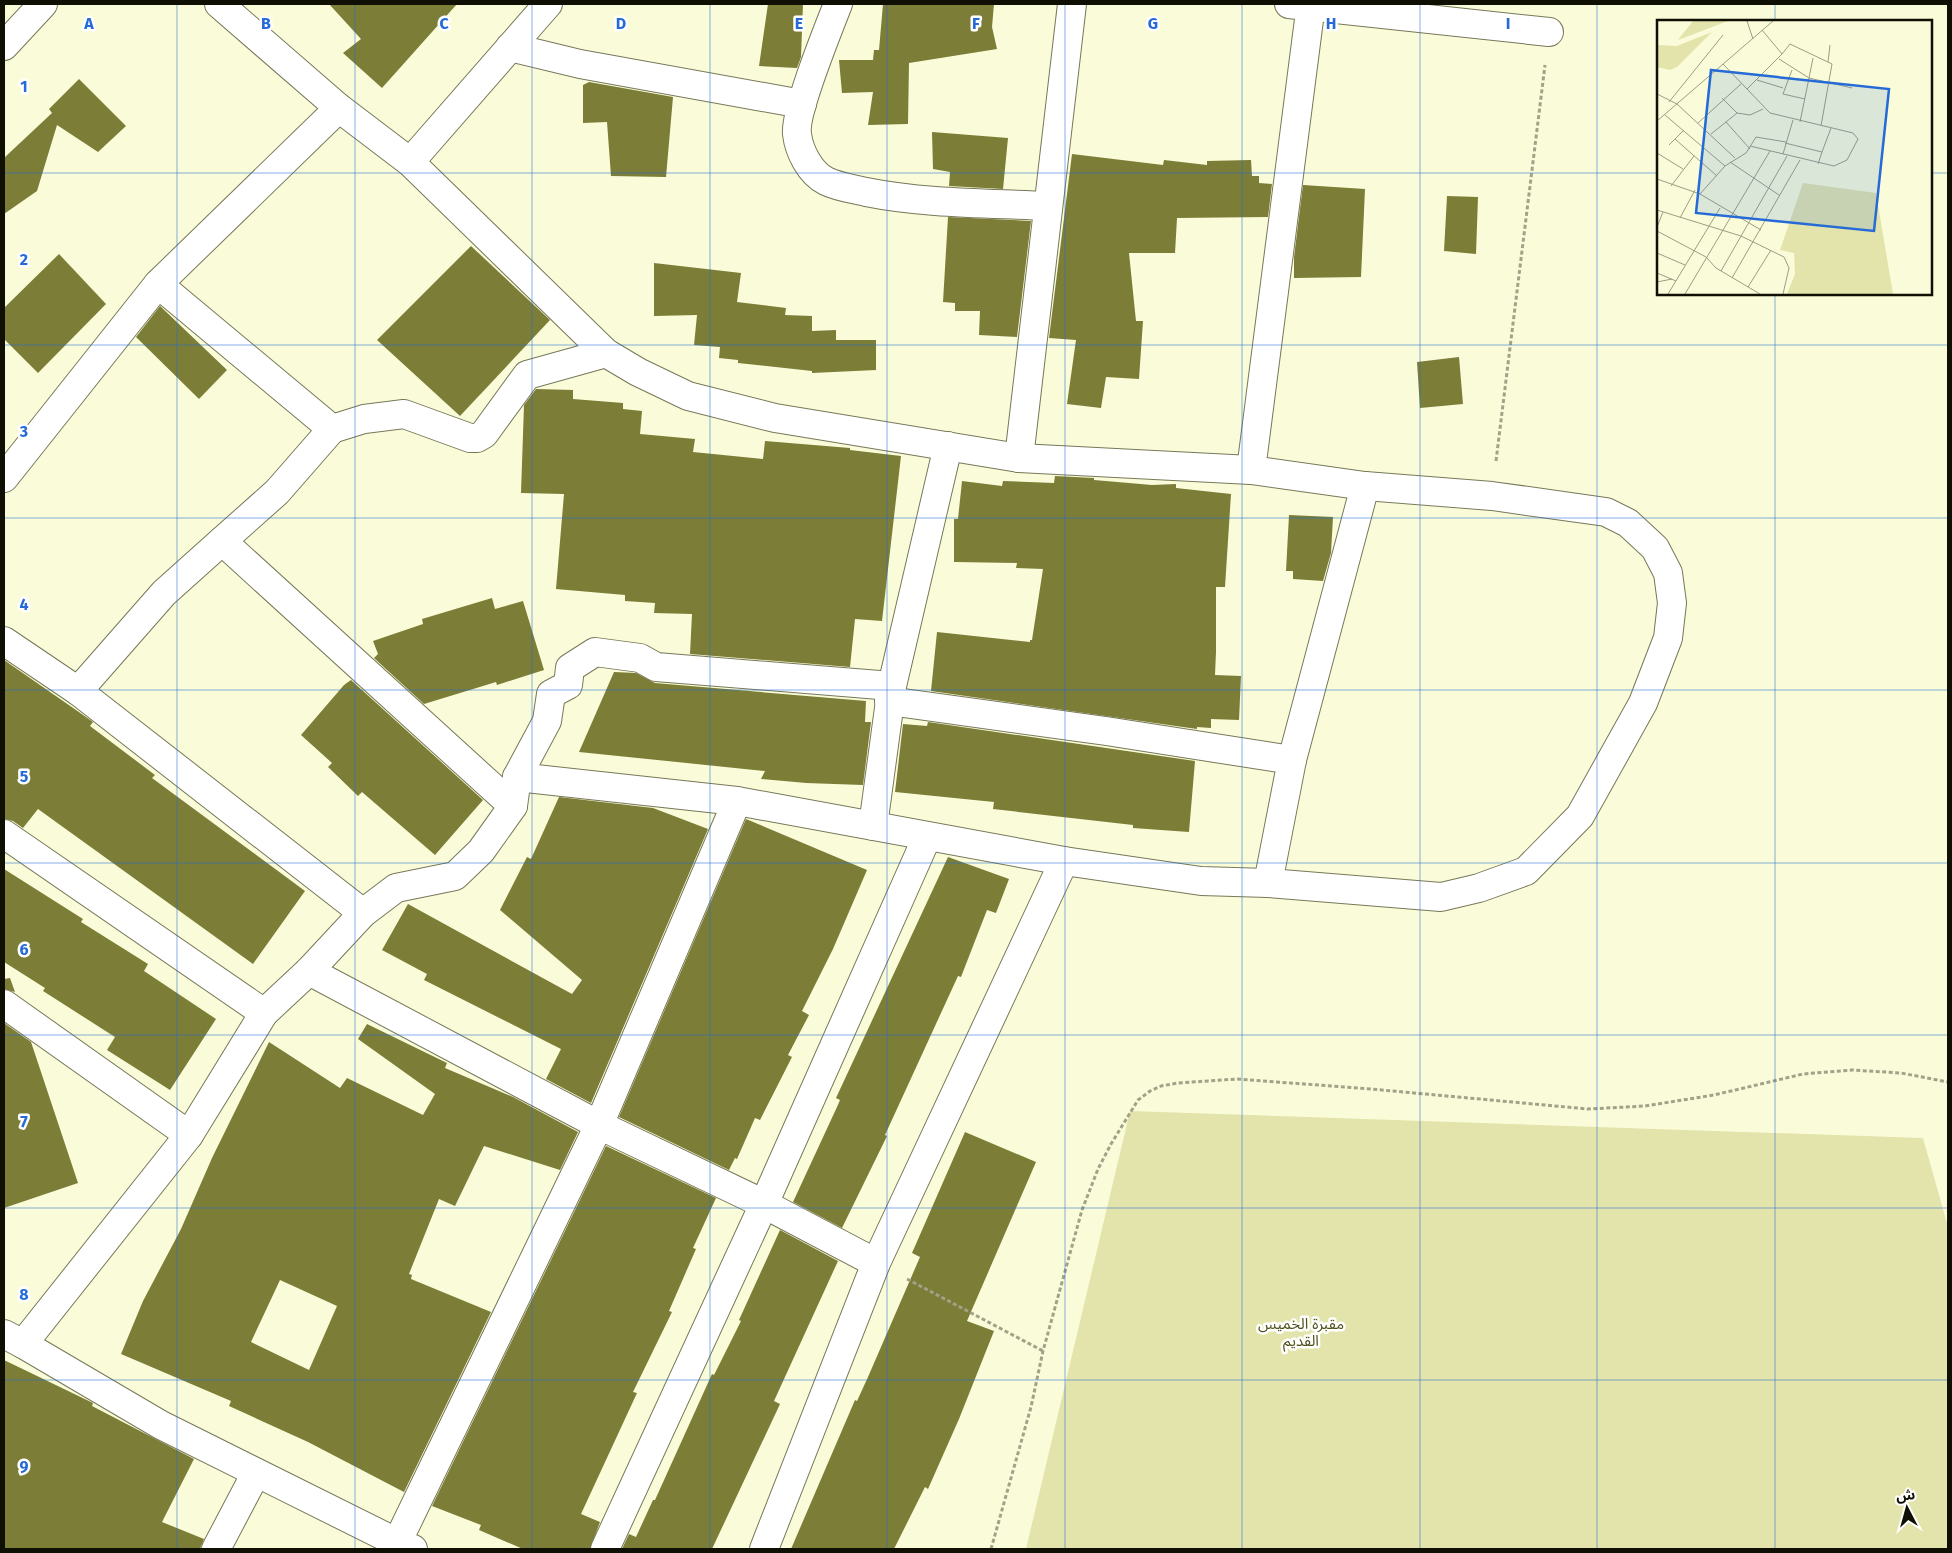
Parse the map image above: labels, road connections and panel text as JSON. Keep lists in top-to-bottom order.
{
  "parks": ["مقبرة الخميس القديم"],
  "north": "top",
  "grid": {
    "columns": [
      "A",
      "B",
      "C",
      "D",
      "E",
      "F",
      "G",
      "H",
      "I"
    ],
    "rows": [
      "1",
      "2",
      "3",
      "4",
      "5",
      "6",
      "7",
      "8",
      "9"
    ]
  }
}
